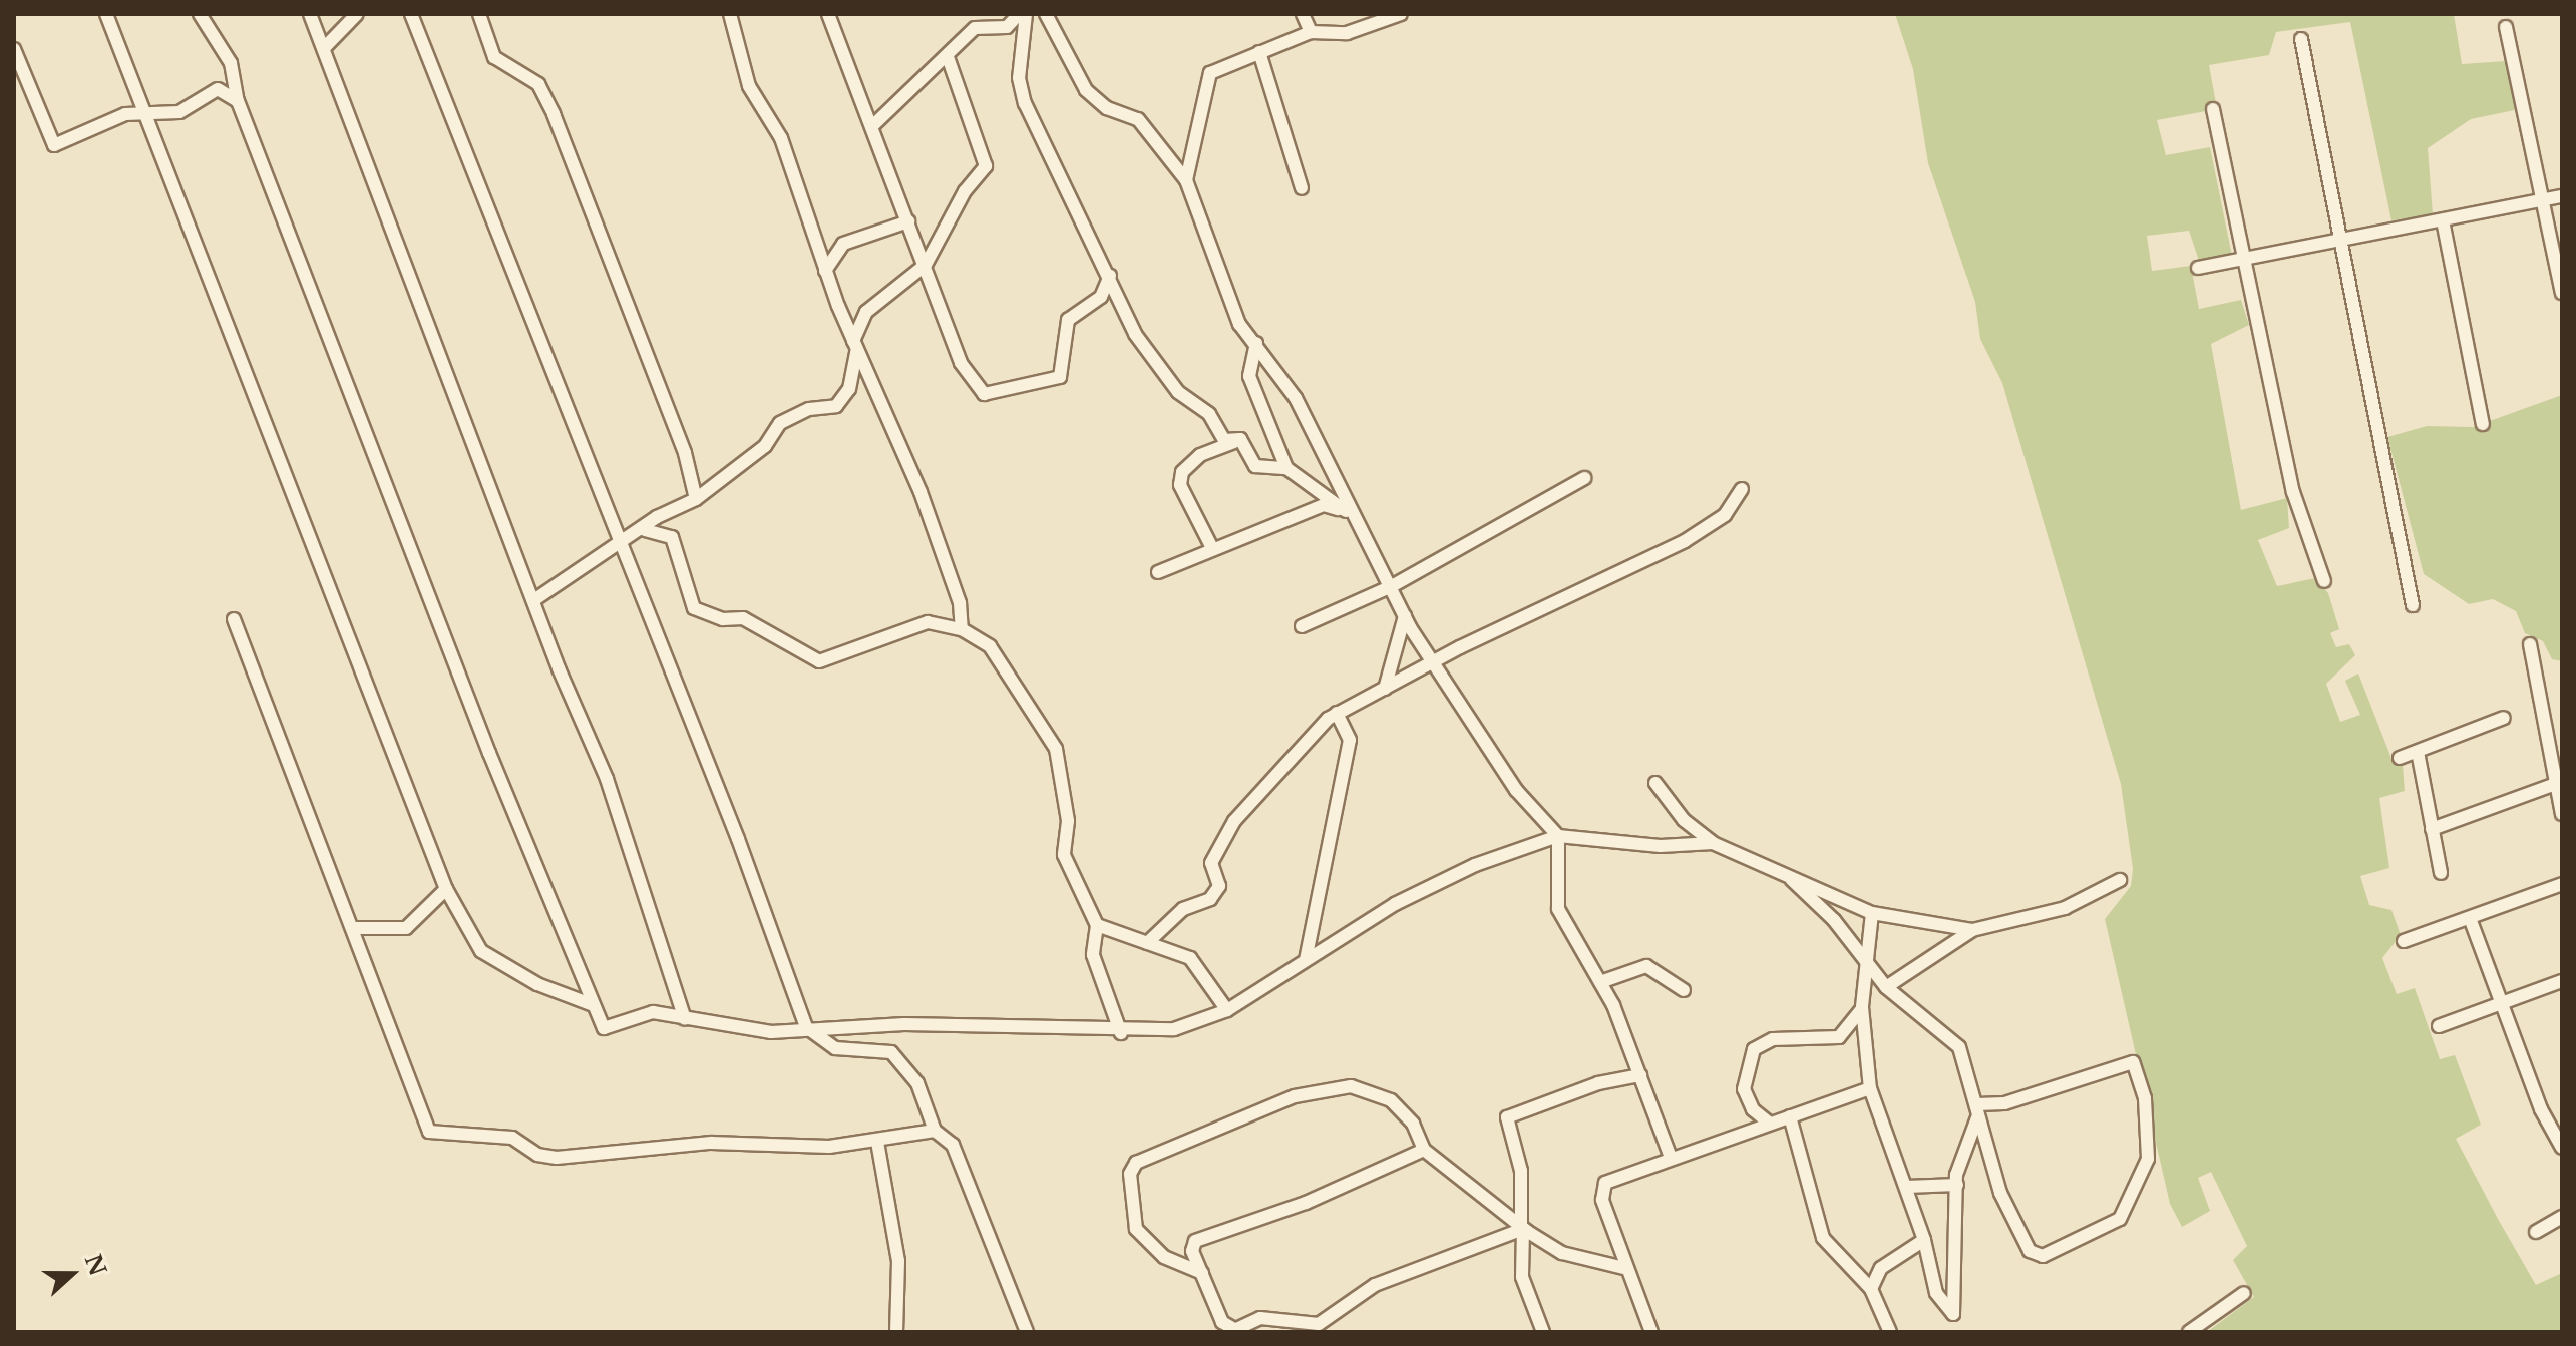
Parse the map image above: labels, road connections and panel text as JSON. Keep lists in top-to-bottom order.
{
  "north": "right"
}
